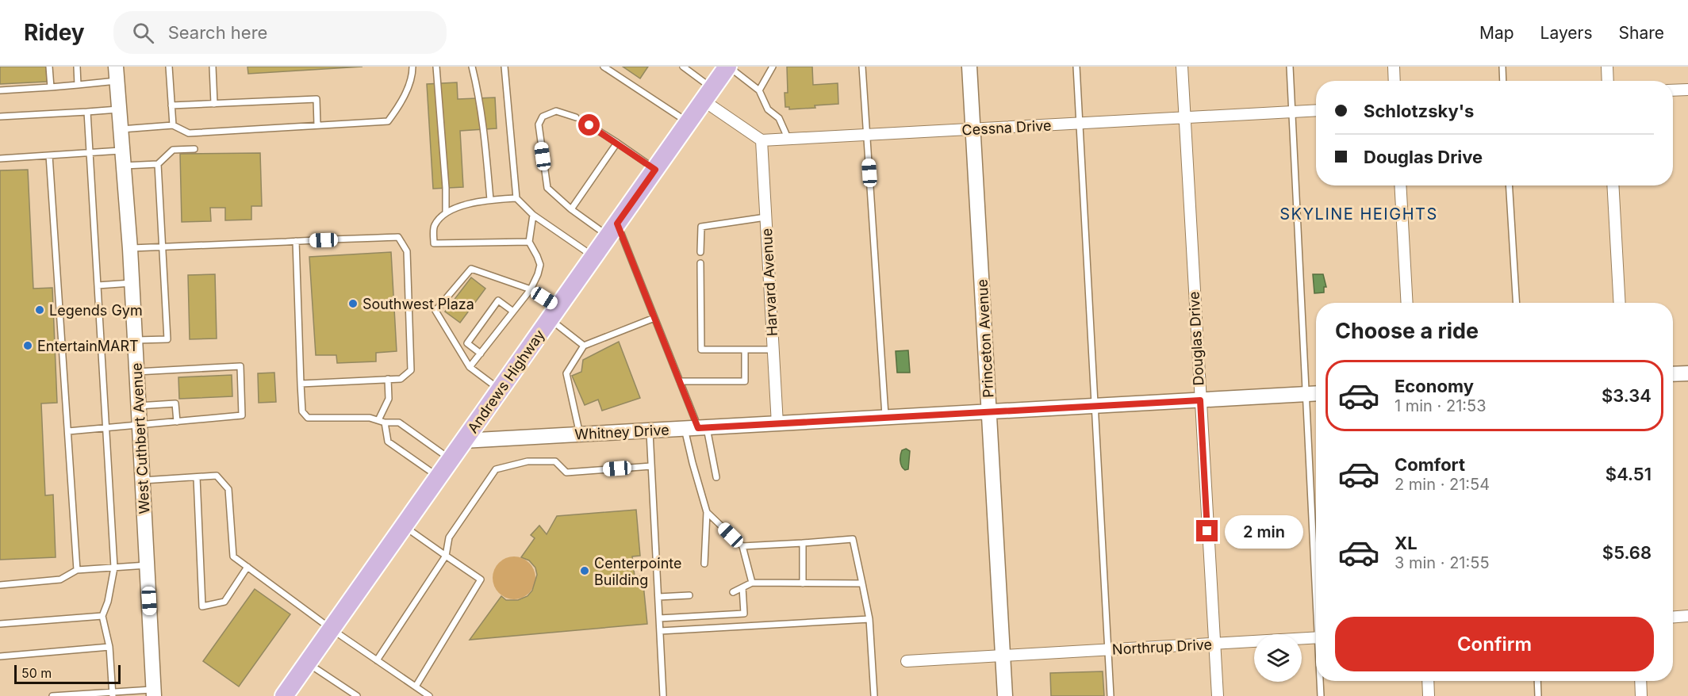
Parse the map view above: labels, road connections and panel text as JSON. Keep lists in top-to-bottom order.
{
  "streets": {
    "main road": ["Andrews Highway"],
    "street": [
      "Cessna Drive",
      "Harvard Avenue",
      "Princeton Avenue",
      "Douglas Drive",
      "Whitney Drive",
      "West Cuthbert Avenue",
      "Northrup Drive"
    ]
  },
  "crossings": [
    ["Cessna Drive", "Harvard Avenue"],
    ["Cessna Drive", "Princeton Avenue"],
    ["Cessna Drive", "Douglas Drive"],
    ["Harvard Avenue", "Whitney Drive"],
    ["Princeton Avenue", "Whitney Drive"],
    ["Princeton Avenue", "Northrup Drive"],
    ["Douglas Drive", "Whitney Drive"],
    ["Douglas Drive", "Northrup Drive"],
    ["Andrews Highway", "Whitney Drive"]
  ],
  "districts": ["SKYLINE HEIGHTS"],
  "places": [
    "Southwest Plaza",
    "Legends Gym",
    "EntertainMART",
    "Centerpointe Building"
  ],
  "scale_bar": "50 m",
  "page": {
    "header": "Ridey",
    "search": "Search here",
    "nav": ["Map", "Layers", "Share"],
    "banner": ["Schlotzsky's", "Douglas Drive"],
    "heading": "Choose a ride",
    "list": [
      {
        "name": "Economy",
        "note": "1 min · 21:53",
        "value": "$3.34"
      },
      {
        "name": "Comfort",
        "note": "2 min · 21:54",
        "value": "$4.51"
      },
      {
        "name": "XL",
        "note": "3 min · 21:55",
        "value": "$5.68"
      }
    ],
    "bubble": "2 min",
    "buttons": "Confirm",
    "scale": "50 m"
  }
}
